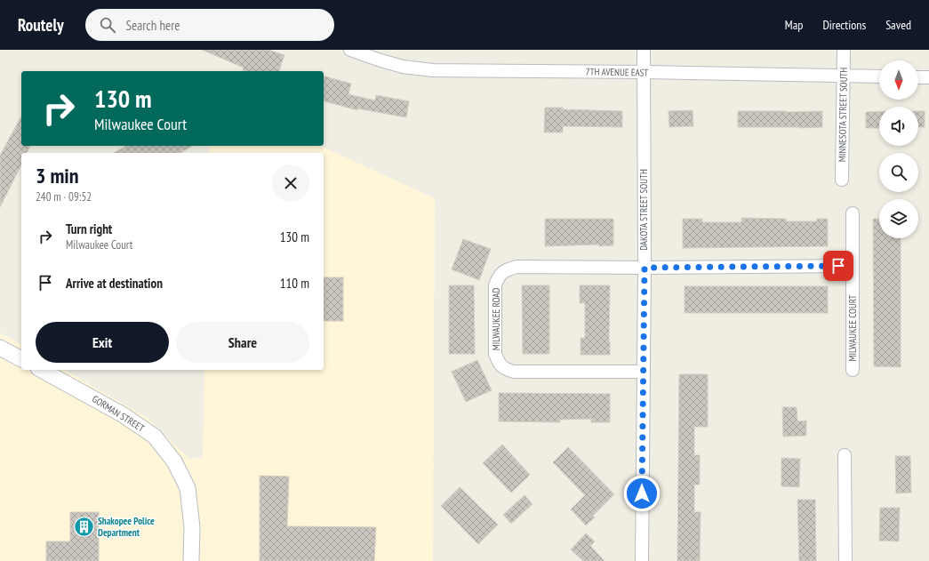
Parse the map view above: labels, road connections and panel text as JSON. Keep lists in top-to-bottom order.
{
  "streets": {
    "street": [
      "7TH AVENUE EAST",
      "MINNESOTA STREET SOUTH",
      "DAKOTA STREET SOUTH",
      "MILWAUKEE ROAD",
      "MILWAUKEE COURT",
      "GORMAN STREET"
    ]
  },
  "crossings": [
    ["7TH AVENUE EAST", "MINNESOTA STREET SOUTH"],
    ["7TH AVENUE EAST", "DAKOTA STREET SOUTH"],
    ["DAKOTA STREET SOUTH", "MILWAUKEE ROAD"]
  ],
  "places": {
    "building": ["Shakopee Police Department"]
  },
  "north": "bottom",
  "page": {
    "header": "Routely",
    "search": "Search here",
    "nav": ["Map", "Directions", "Saved"],
    "turn": ["130 m", "Milwaukee Court"],
    "heading": ["3 min", "240 m · 09:52"],
    "list": [
      {
        "name": "Turn right",
        "note": "Milwaukee Court",
        "value": "130 m"
      },
      {
        "name": "Arrive at destination",
        "value": "110 m"
      }
    ],
    "buttons": ["Exit", "Share"]
  }
}
